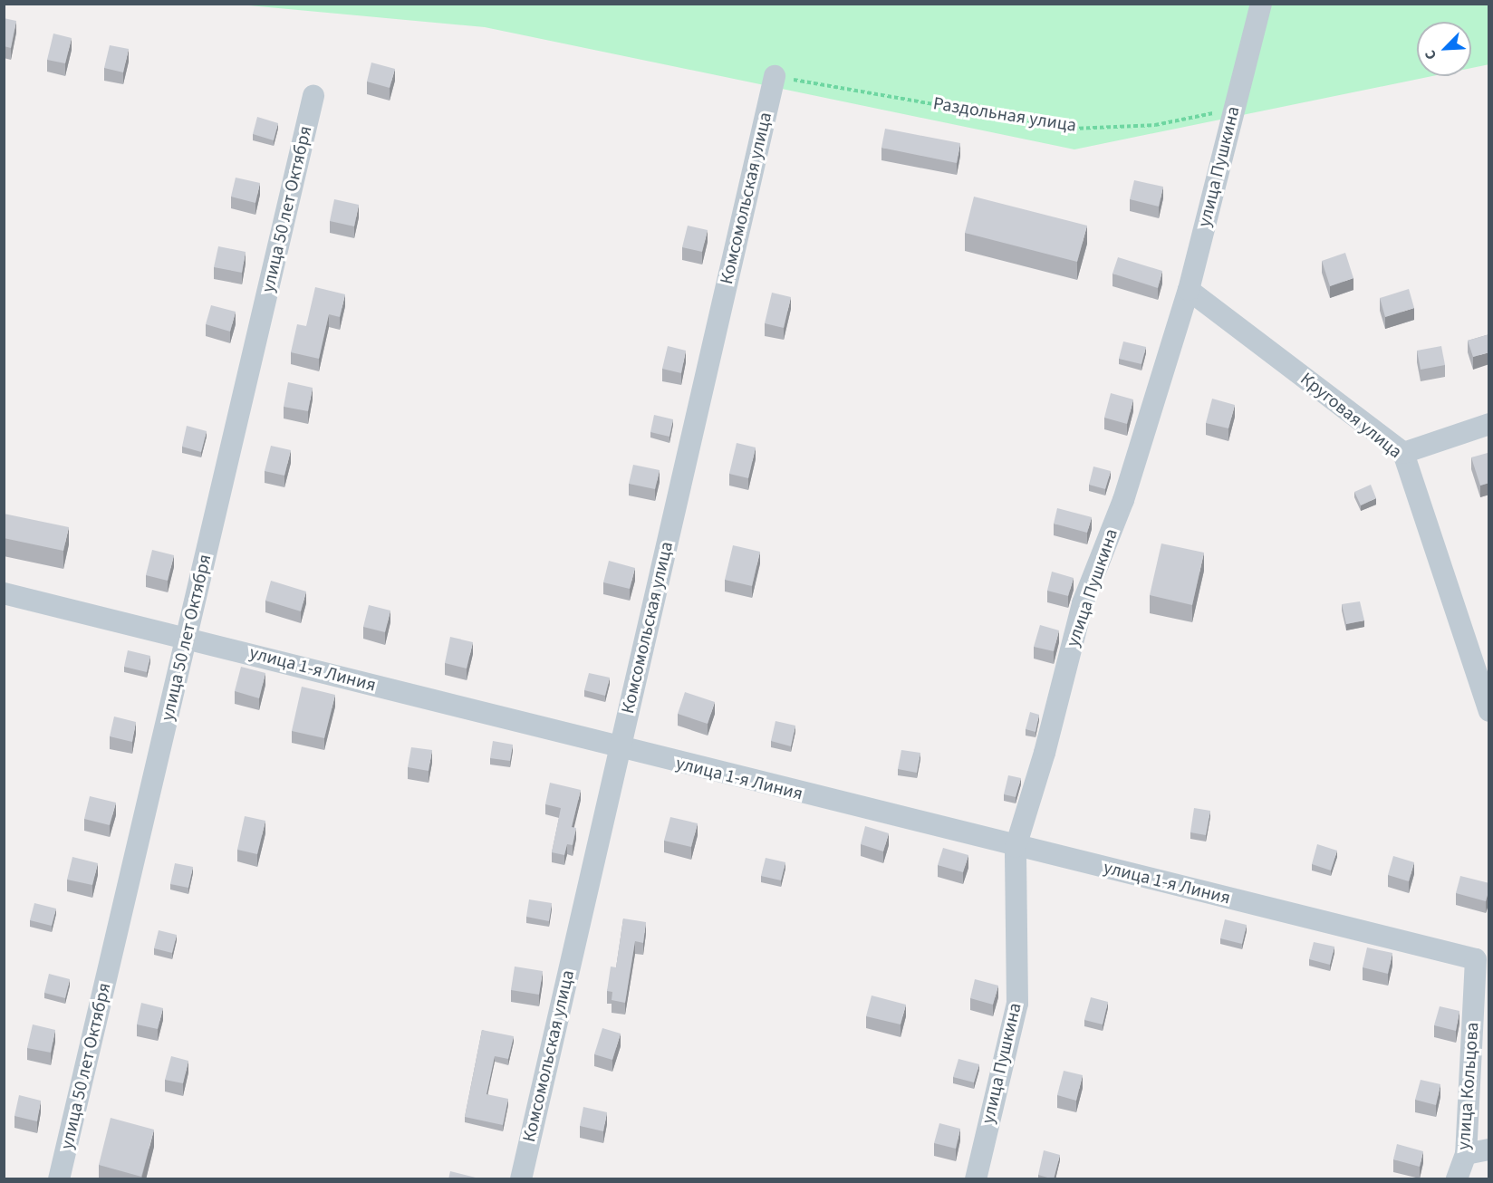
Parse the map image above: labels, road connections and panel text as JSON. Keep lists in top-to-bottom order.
{
  "streets": {
    "street": [
      "улица Пушкина",
      "Комсомольская улица",
      "улица 50 лет Октября",
      "Круговая улица",
      "улица 1-я Линия",
      "улица Кольцова"
    ],
    "path": ["Раздольная улица"]
  },
  "crossings": [
    ["Раздольная улица", "улица Пушкина"],
    ["Раздольная улица", "Комсомольская улица"],
    ["улица Пушкина", "Круговая улица"],
    ["улица Пушкина", "улица 1-я Линия"],
    ["Комсомольская улица", "улица 1-я Линия"],
    ["улица 50 лет Октября", "улица 1-я Линия"],
    ["улица 1-я Линия", "улица Кольцова"]
  ],
  "north": "bottom left"
}
